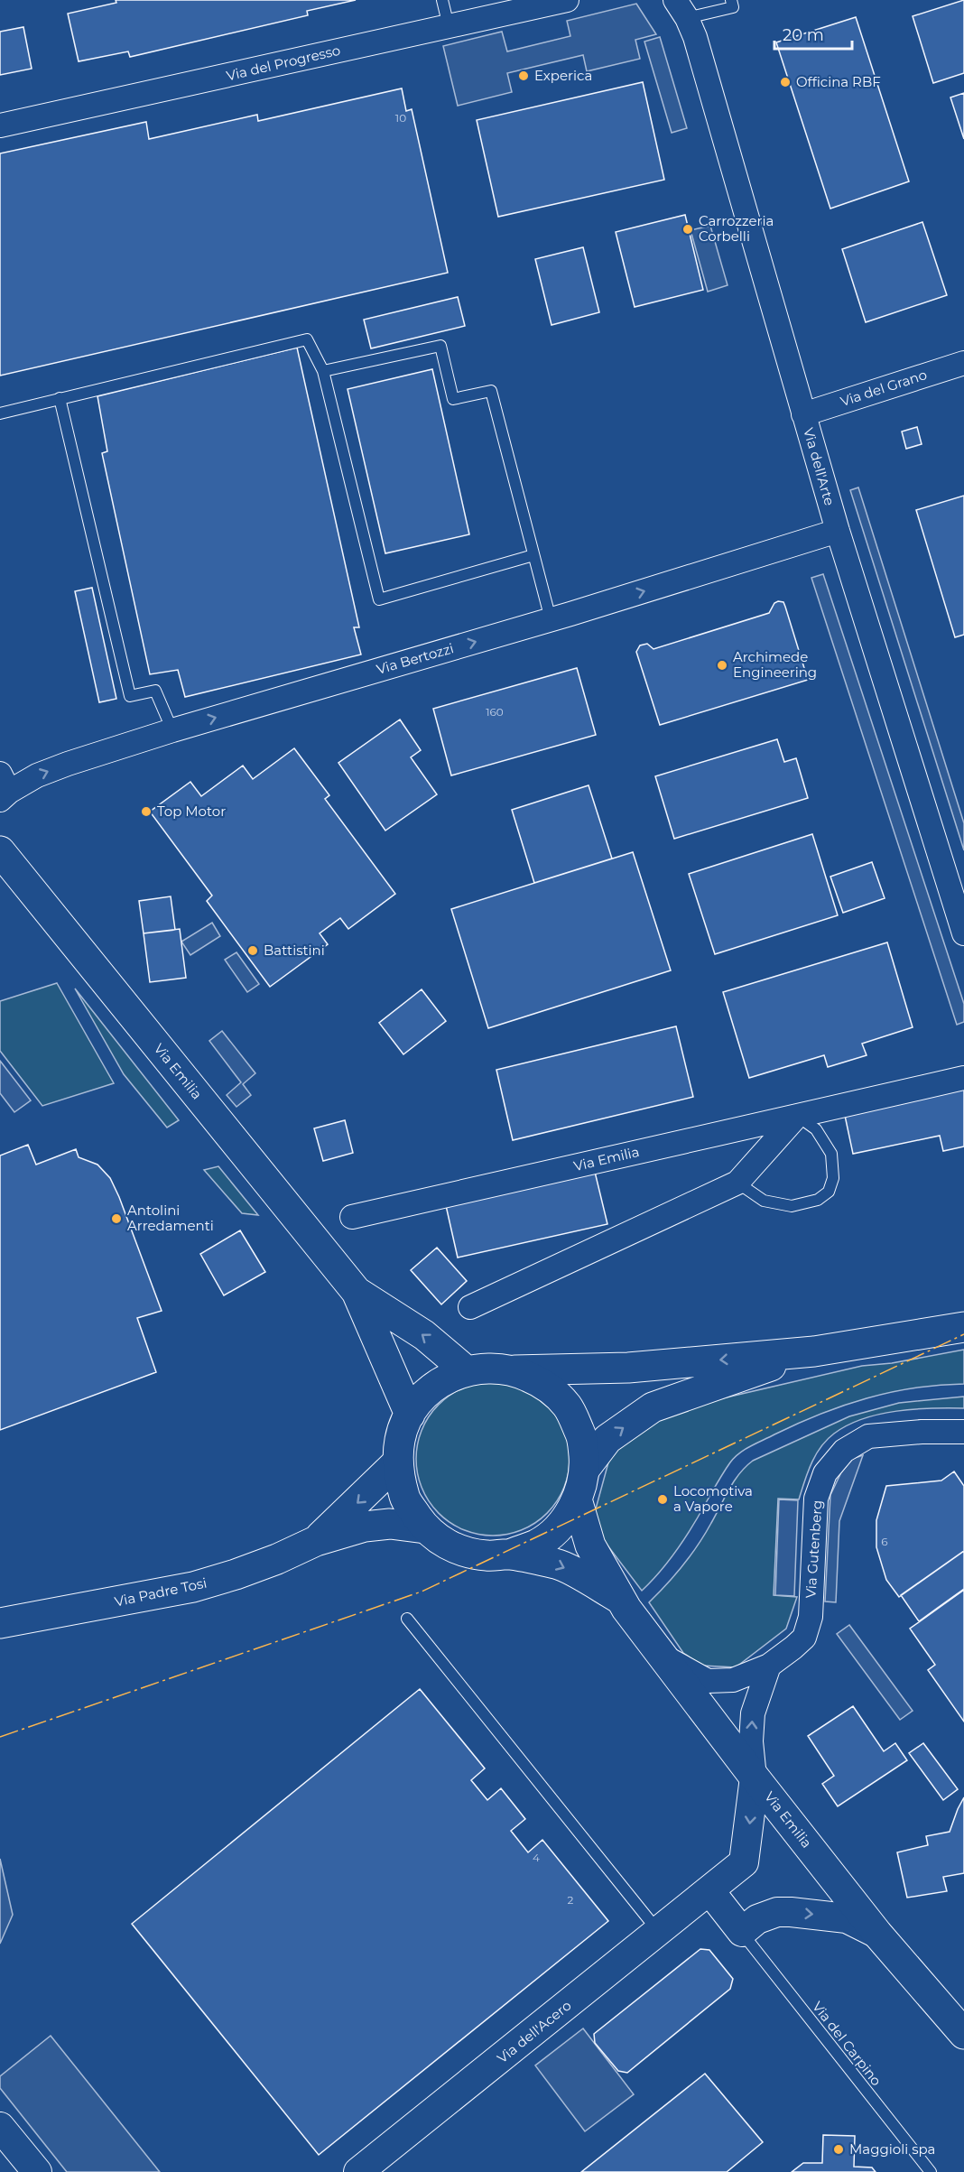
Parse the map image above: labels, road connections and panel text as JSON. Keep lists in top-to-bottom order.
{
  "streets": {
    "main road": ["Via Emilia", "Via Padre Tosi"],
    "street": [
      "Via del Progresso",
      "Via del Grano",
      "Via dell'Arte",
      "Via Bertozzi",
      "Via Gutenberg",
      "Via dell'Acero"
    ],
    "lane": ["Via del Carpino"]
  },
  "crossings": [
    ["Via del Grano", "Via dell'Arte"],
    ["Via dell'Arte", "Via Bertozzi"],
    ["Via Emilia", "Via Gutenberg"],
    ["Via Emilia", "Via Padre Tosi"],
    ["Via Emilia", "Via dell'Acero"]
  ],
  "one_way": ["Via Bertozzi"],
  "places": [
    "Experica",
    "Officina RBF",
    "Carrozzeria Corbelli",
    "Archimede Engineering",
    "Top Motor",
    "Battistini",
    "Antolini Arredamenti",
    "Locomotiva a Vapore",
    "Maggioli spa"
  ],
  "house_numbers": [
    "10",
    "160",
    "6",
    "4",
    "2"
  ],
  "scale_bar": "20 m"
}
